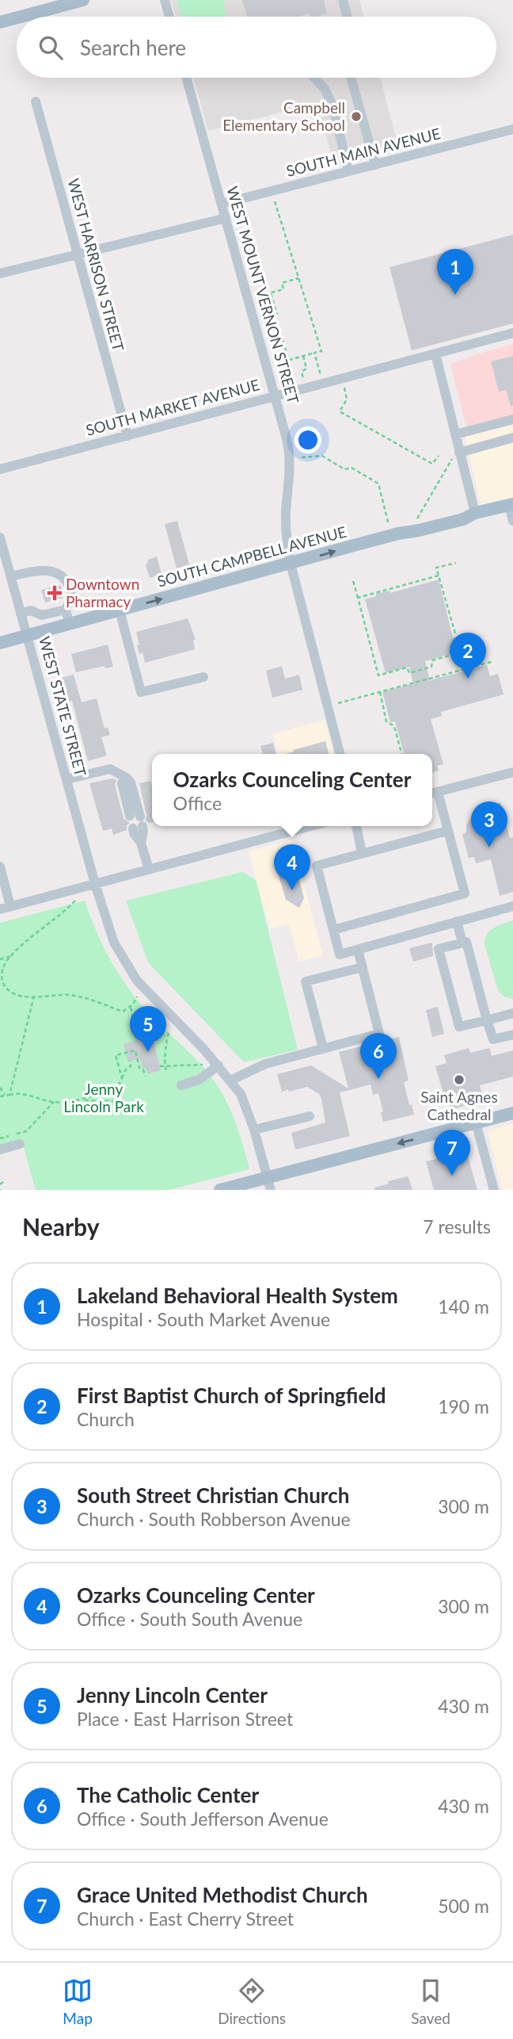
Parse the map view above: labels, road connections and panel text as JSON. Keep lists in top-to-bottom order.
{
  "streets": {
    "main road": ["SOUTH CAMPBELL AVENUE"],
    "street": [
      "SOUTH MAIN AVENUE",
      "WEST HARRISON STREET",
      "WEST MOUNT VERNON STREET",
      "SOUTH MARKET AVENUE",
      "WEST STATE STREET"
    ]
  },
  "crossings": [
    ["SOUTH MAIN AVENUE", "WEST MOUNT VERNON STREET"],
    ["WEST HARRISON STREET", "SOUTH MARKET AVENUE"],
    ["WEST MOUNT VERNON STREET", "SOUTH MARKET AVENUE"],
    ["WEST MOUNT VERNON STREET", "SOUTH CAMPBELL AVENUE"],
    ["SOUTH CAMPBELL AVENUE", "WEST STATE STREET"]
  ],
  "one_way": ["SOUTH CAMPBELL AVENUE"],
  "parks": ["Jenny Lincoln Park"],
  "places": {
    "other": ["Campbell Elementary School", "Saint Agnes Cathedral"],
    "health": ["Downtown Pharmacy"]
  },
  "page": {
    "search": "Search here",
    "pins": [
      "1",
      "2",
      "3",
      "4",
      "5",
      "6",
      "7"
    ],
    "popup": ["Ozarks Counceling Center", "Office"],
    "heading": ["Nearby", "7 results"],
    "list": [
      {
        "mark": "1",
        "name": "Lakeland Behavioral Health System",
        "note": "Hospital · South Market Avenue",
        "value": "140 m"
      },
      {
        "mark": "2",
        "name": "First Baptist Church of Springfield",
        "note": "Church",
        "value": "190 m"
      },
      {
        "mark": "3",
        "name": "South Street Christian Church",
        "note": "Church · South Robberson Avenue",
        "value": "300 m"
      },
      {
        "mark": "4",
        "name": "Ozarks Counceling Center",
        "note": "Office · South South Avenue",
        "value": "300 m"
      },
      {
        "mark": "5",
        "name": "Jenny Lincoln Center",
        "note": "Place · East Harrison Street",
        "value": "430 m"
      },
      {
        "mark": "6",
        "name": "The Catholic Center",
        "note": "Office · South Jefferson Avenue",
        "value": "430 m"
      },
      {
        "mark": "7",
        "name": "Grace United Methodist Church",
        "note": "Church · East Cherry Street",
        "value": "500 m"
      }
    ],
    "nav": ["Map", "Directions", "Saved"]
  }
}
